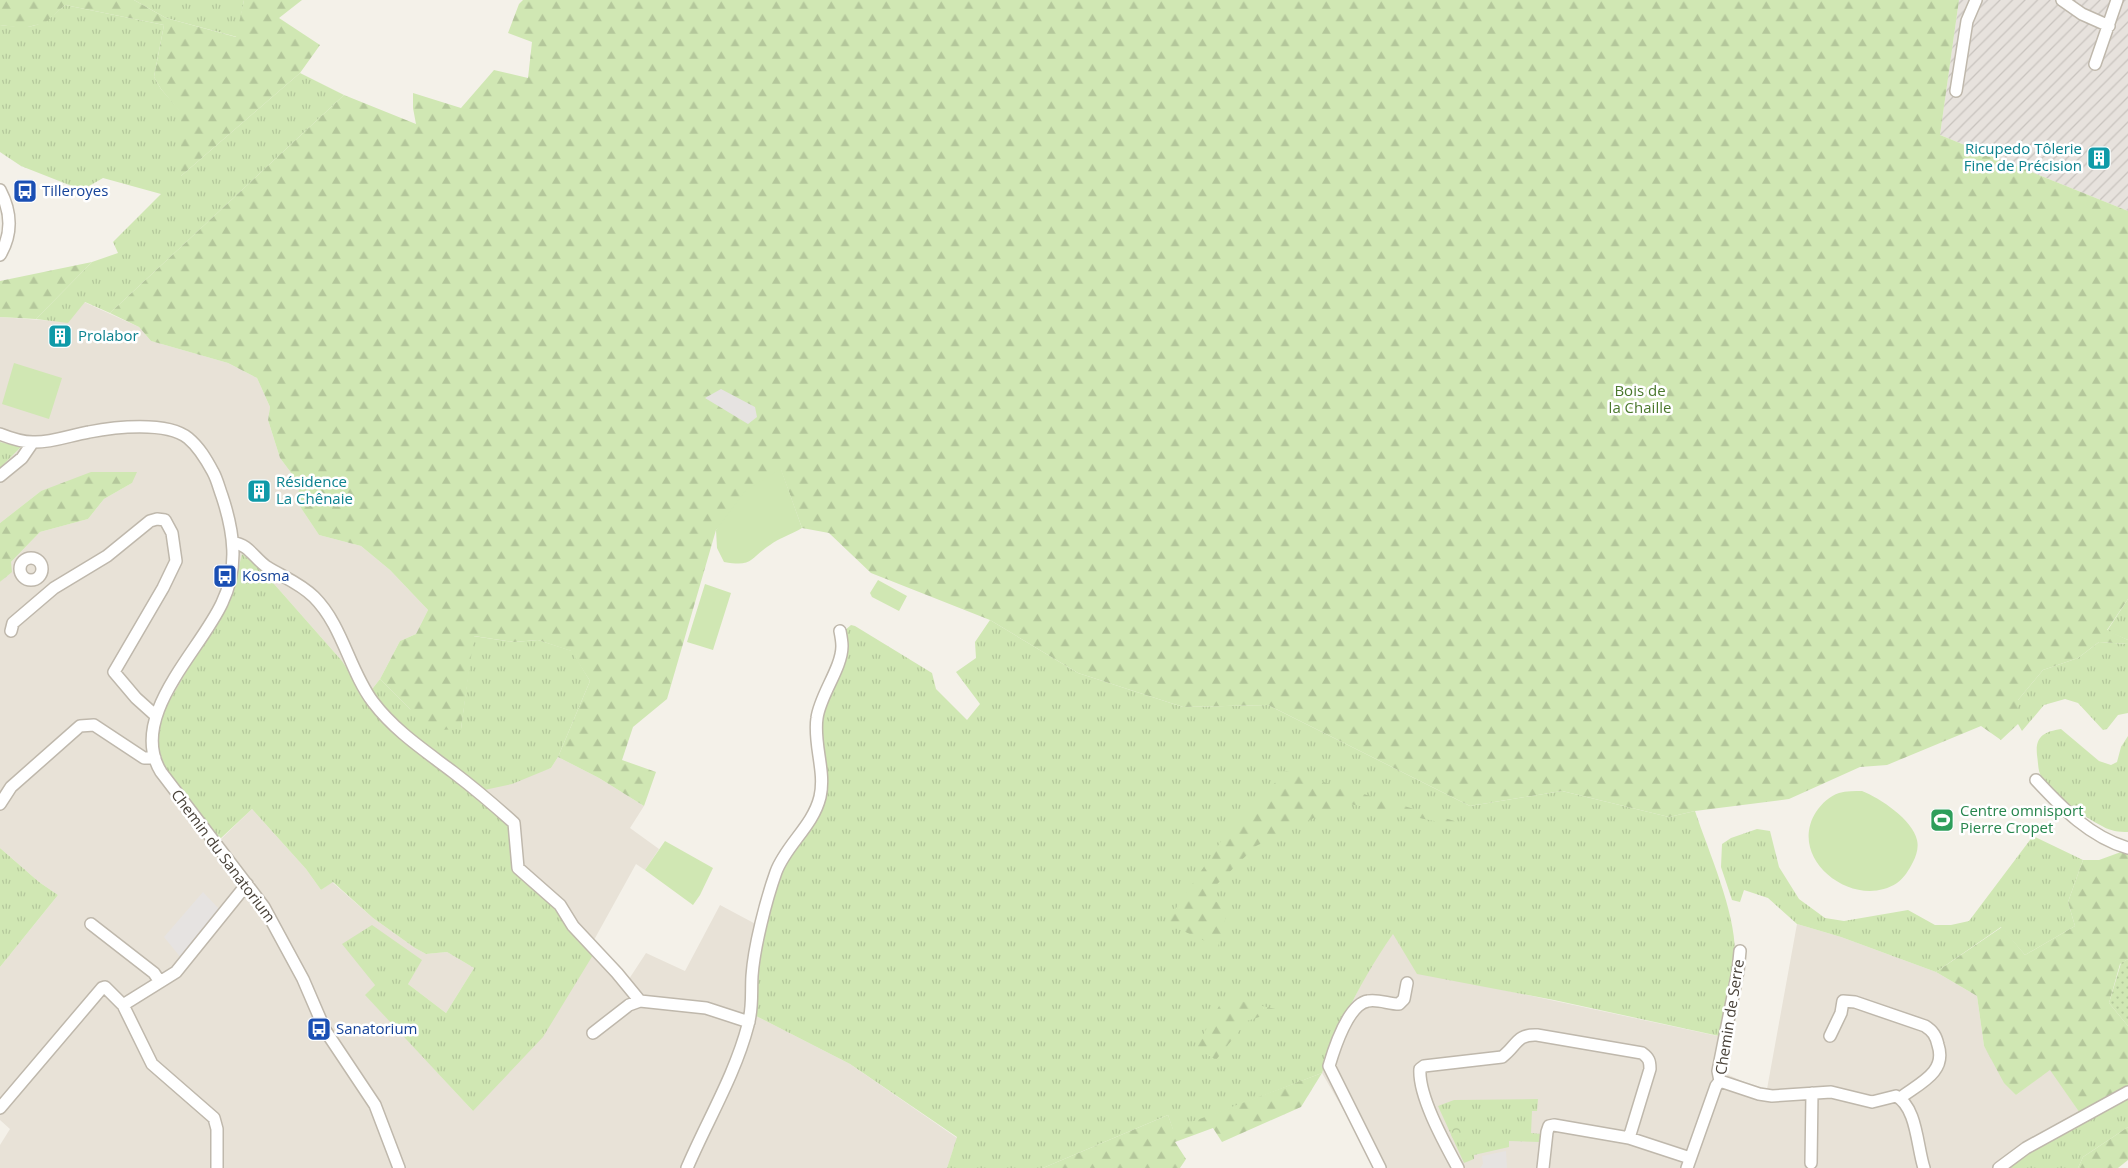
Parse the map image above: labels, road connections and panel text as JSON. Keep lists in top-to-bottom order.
{
  "streets": {
    "street": ["Chemin du Sanatorium", "Chemin de Serre"]
  },
  "parks": ["Bois de la Chaille"],
  "places": {
    "building": ["Ricupedo Tôlerie Fine de Précision", "Prolabor", "Résidence La Chênaie"],
    "bus stop": ["Tilleroyes", "Kosma", "Sanatorium"],
    "sports": ["Centre omnisport Pierre Cropet"]
  }
}
